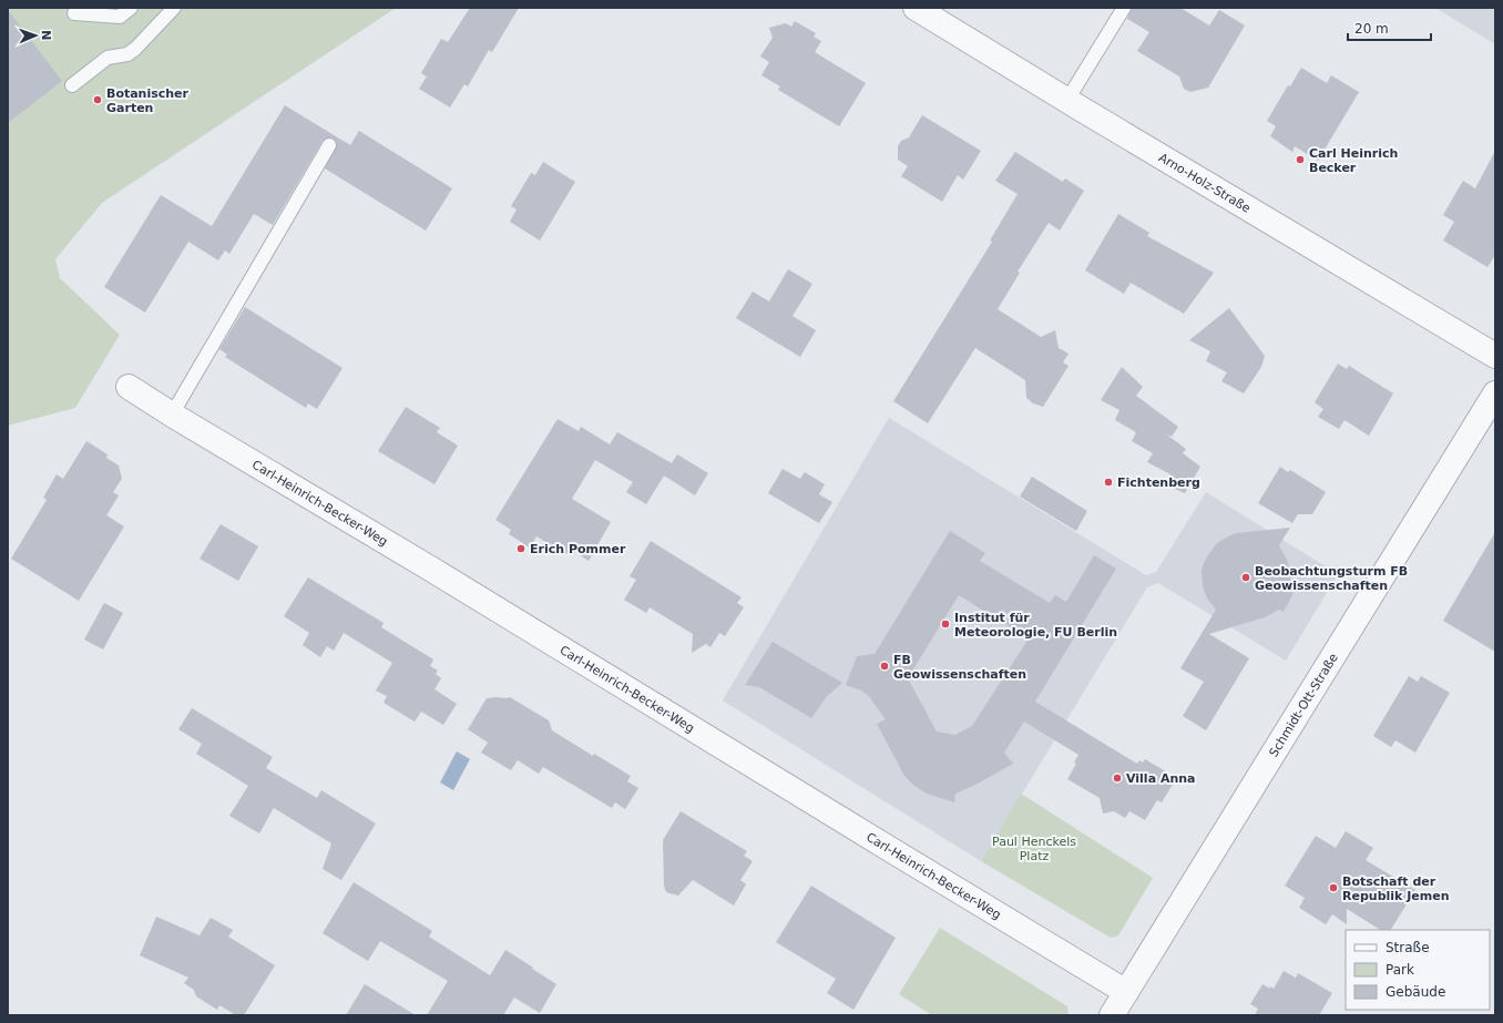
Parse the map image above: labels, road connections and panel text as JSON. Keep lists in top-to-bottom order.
{
  "streets": {
    "street": ["Arno-Holz-Straße", "Carl-Heinrich-Becker-Weg", "Schmidt-Ott-Straße"]
  },
  "crossings": [
    ["Carl-Heinrich-Becker-Weg", "Schmidt-Ott-Straße"]
  ],
  "parks": ["Paul Henckels Platz"],
  "places": [
    "Botanischer Garten",
    "Carl Heinrich Becker",
    "Fichtenberg",
    "Erich Pommer",
    "Beobachtungsturm FB Geowissenschaften",
    "Institut für Meteorologie, FU Berlin",
    "FB Geowissenschaften",
    "Villa Anna",
    "Botschaft der Republik Jemen"
  ],
  "legend": ["Straße", "Park", "Gebäude"],
  "scale_bar": "20 m",
  "north": "right"
}
